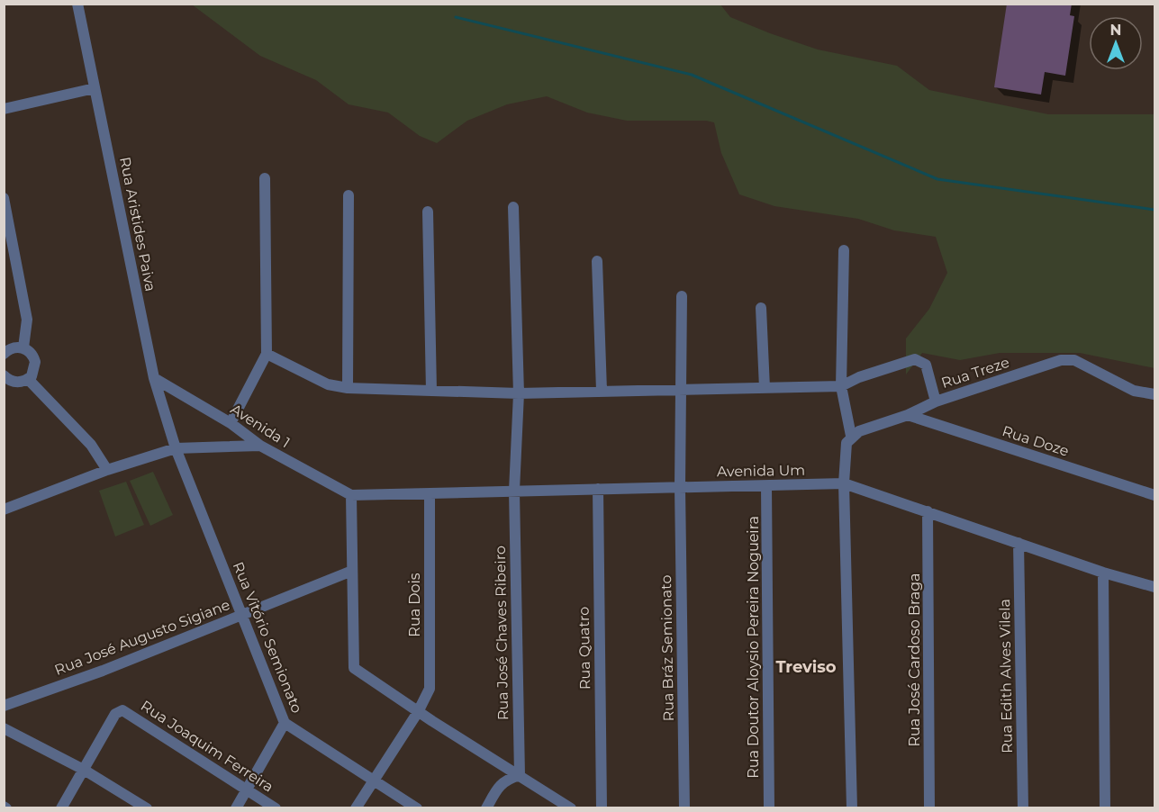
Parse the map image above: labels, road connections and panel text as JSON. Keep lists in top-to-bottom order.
{
  "streets": {
    "street": [
      "Rua Aristides Paiva",
      "Rua Treze",
      "Avenida 1",
      "Rua Doze",
      "Avenida Um",
      "Rua Dois",
      "Rua José Chaves Ribeiro",
      "Rua José Augusto Sigiane",
      "Rua Vitório Semionato",
      "Rua Doutor Aloysio Pereira Nogueira",
      "Rua Quatro",
      "Rua Bráz Semionato",
      "Rua José Cardoso Braga",
      "Rua Edith Alves Vilela",
      "Rua Joaquim Ferreira"
    ]
  },
  "crossings": [
    ["Rua Aristides Paiva", "Avenida 1"],
    ["Rua Aristides Paiva", "Rua Vitório Semionato"],
    ["Rua Treze", "Rua Doze"],
    ["Avenida 1", "Avenida Um"],
    ["Avenida Um", "Rua Dois"],
    ["Avenida Um", "Rua José Chaves Ribeiro"],
    ["Avenida Um", "Rua Doutor Aloysio Pereira Nogueira"],
    ["Avenida Um", "Rua Quatro"],
    ["Avenida Um", "Rua Bráz Semionato"],
    ["Avenida Um", "Rua José Cardoso Braga"],
    ["Avenida Um", "Rua Edith Alves Vilela"],
    ["Rua Dois", "Rua Vitório Semionato"],
    ["Rua José Augusto Sigiane", "Rua Vitório Semionato"]
  ],
  "districts": ["Treviso"],
  "north": "top"
}
